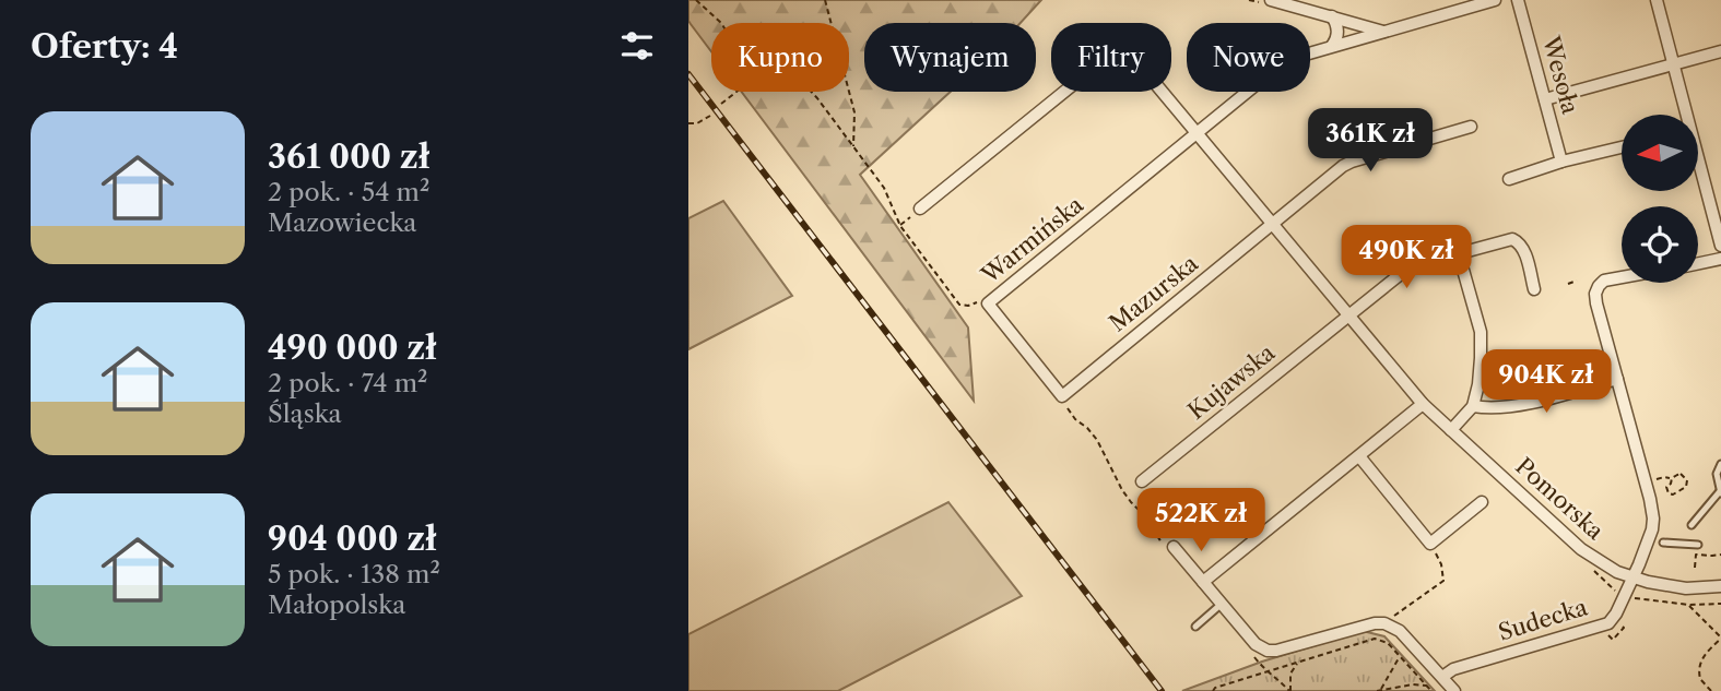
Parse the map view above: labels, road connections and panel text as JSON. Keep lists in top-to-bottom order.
{
  "streets": {
    "street": [
      "Wesoła",
      "Warmińska",
      "Mazurska",
      "Kujawska",
      "Pomorska",
      "Sudecka"
    ]
  },
  "crossings": [
    ["Warmińska", "Mazurska"],
    ["Warmińska", "Pomorska"],
    ["Mazurska", "Pomorska"],
    ["Kujawska", "Pomorska"],
    ["Pomorska", "Sudecka"]
  ],
  "north": "left",
  "page": {
    "heading": "Oferty: 4",
    "chip": [
      "Kupno",
      "Wynajem",
      "Filtry",
      "Nowe"
    ],
    "list": [
      {
        "name": "361 000 zł",
        "note": "2 pok. · 54 m² · Mazowiecka"
      },
      {
        "name": "490 000 zł",
        "note": "2 pok. · 74 m² · Śląska"
      },
      {
        "name": "904 000 zł",
        "note": "5 pok. · 138 m² · Małopolska"
      }
    ],
    "price": [
      "361K zł",
      "490K zł",
      "904K zł",
      "522K zł"
    ]
  }
}
